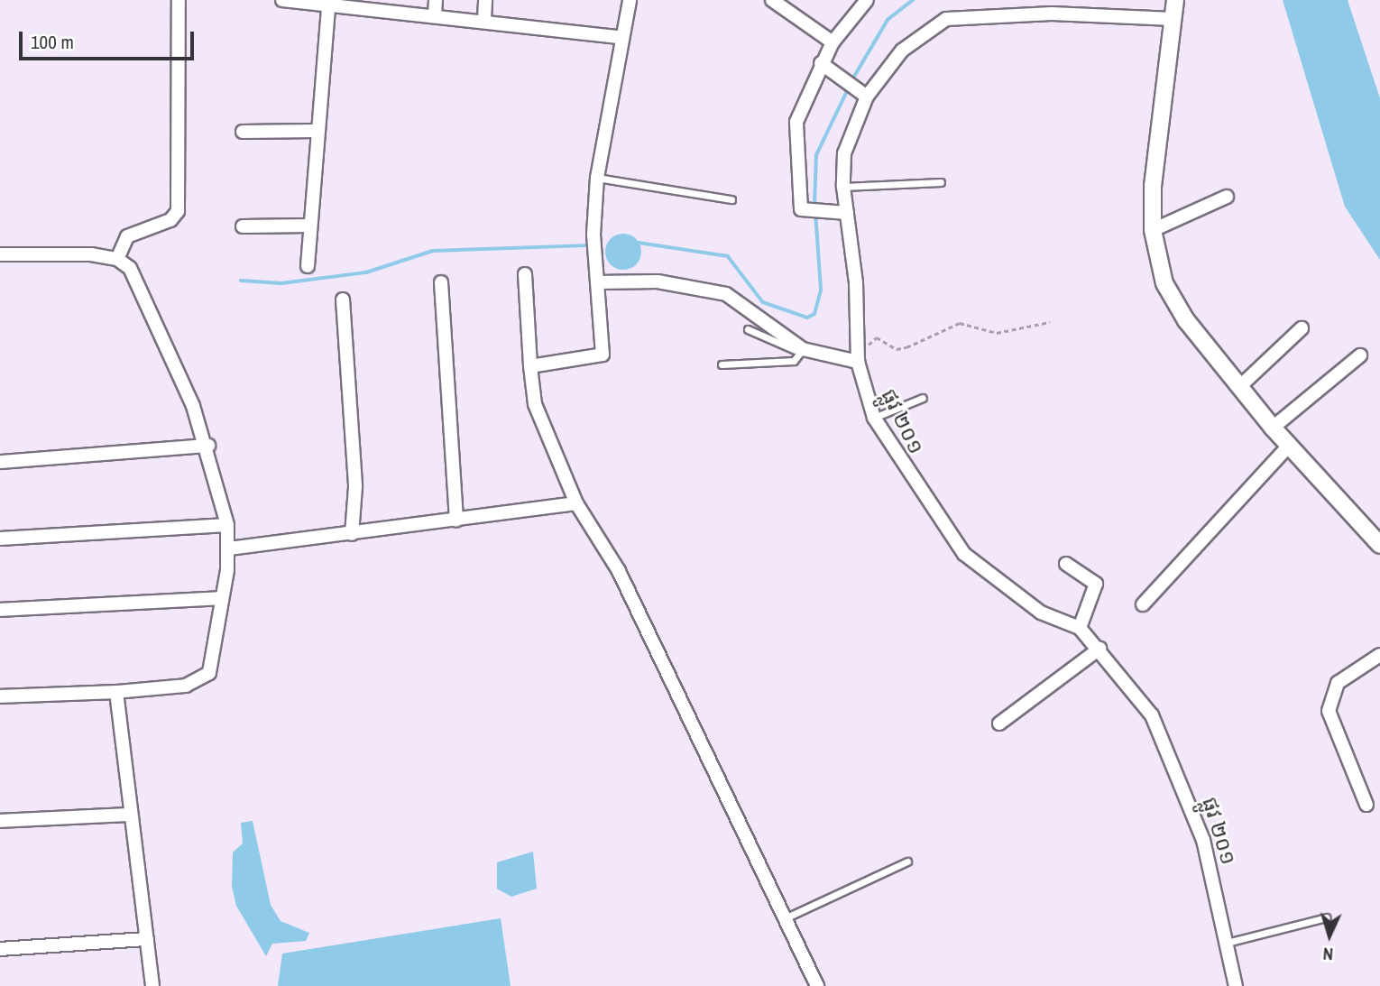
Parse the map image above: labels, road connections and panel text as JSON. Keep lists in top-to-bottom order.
{
  "streets": {
    "street": ["ផ្លូវ ២០១"]
  },
  "scale_bar": "100 m",
  "north": "bottom"
}
